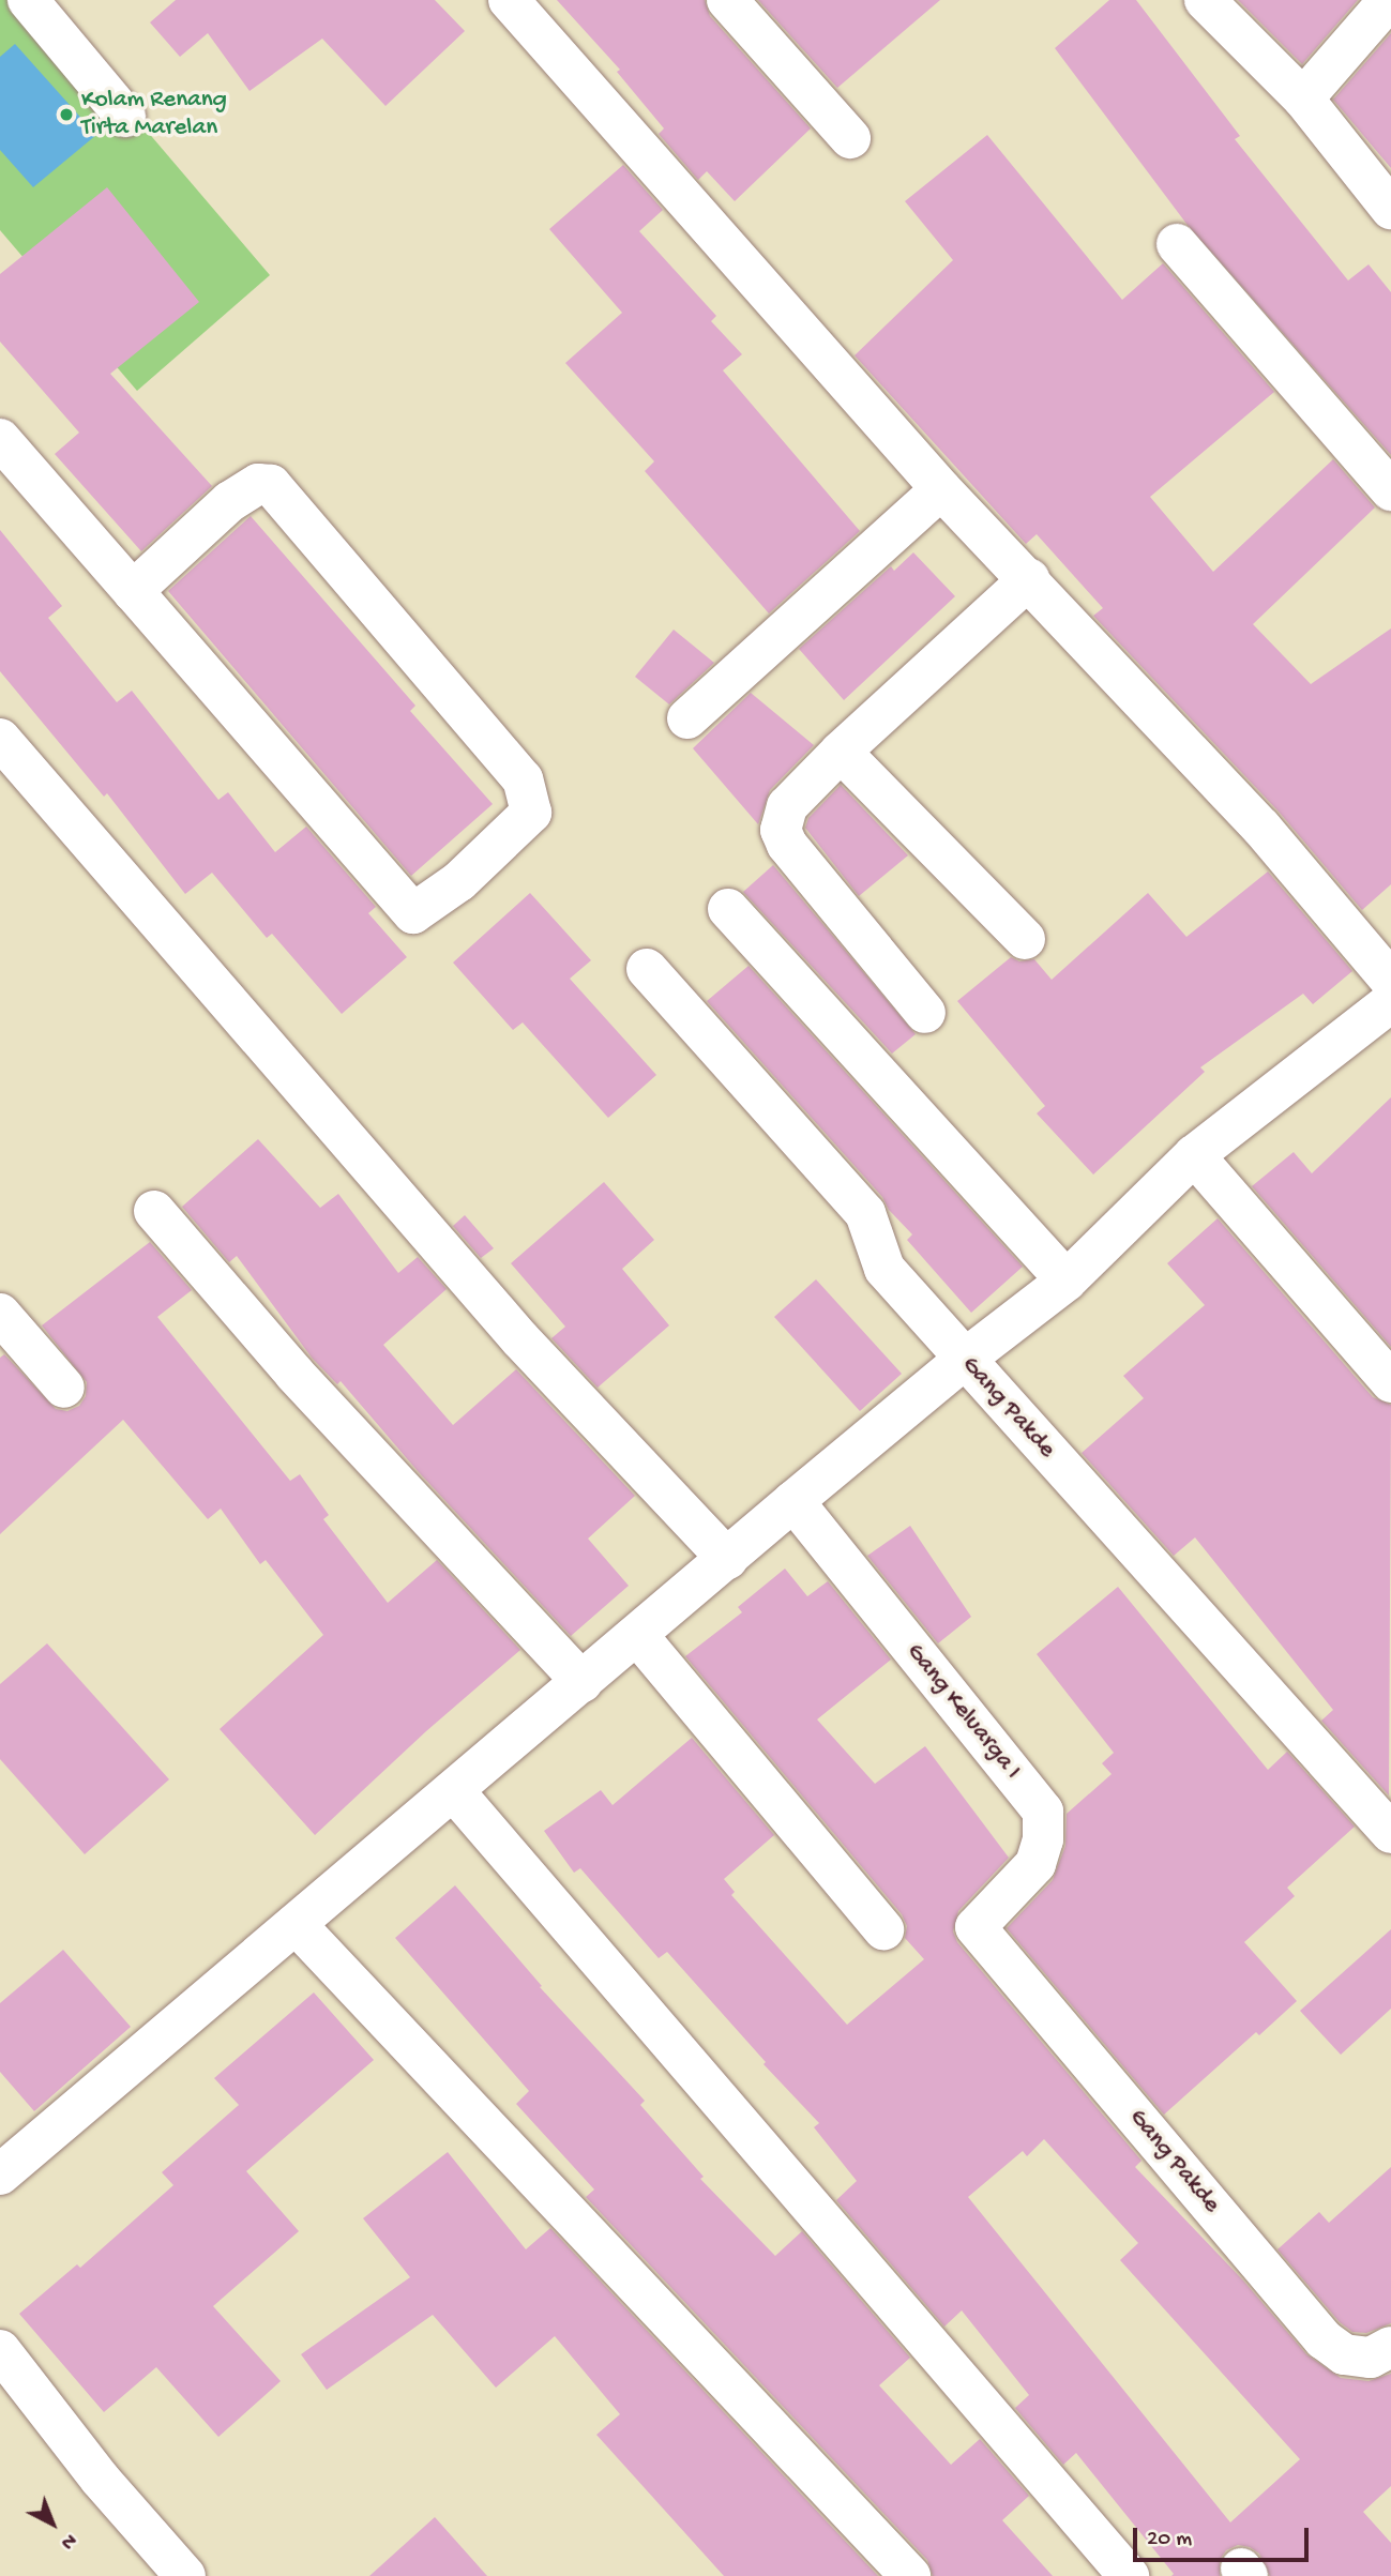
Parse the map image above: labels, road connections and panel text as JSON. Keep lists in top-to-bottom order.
{
  "streets": {
    "street": ["Gang Pakde", "Gang Keluarga I"]
  },
  "crossings": [
    ["Gang Pakde", "Gang Keluarga I"]
  ],
  "places": ["Kolam Renang Tirta Marelan"],
  "scale_bar": "20 m",
  "north": "bottom right"
}
